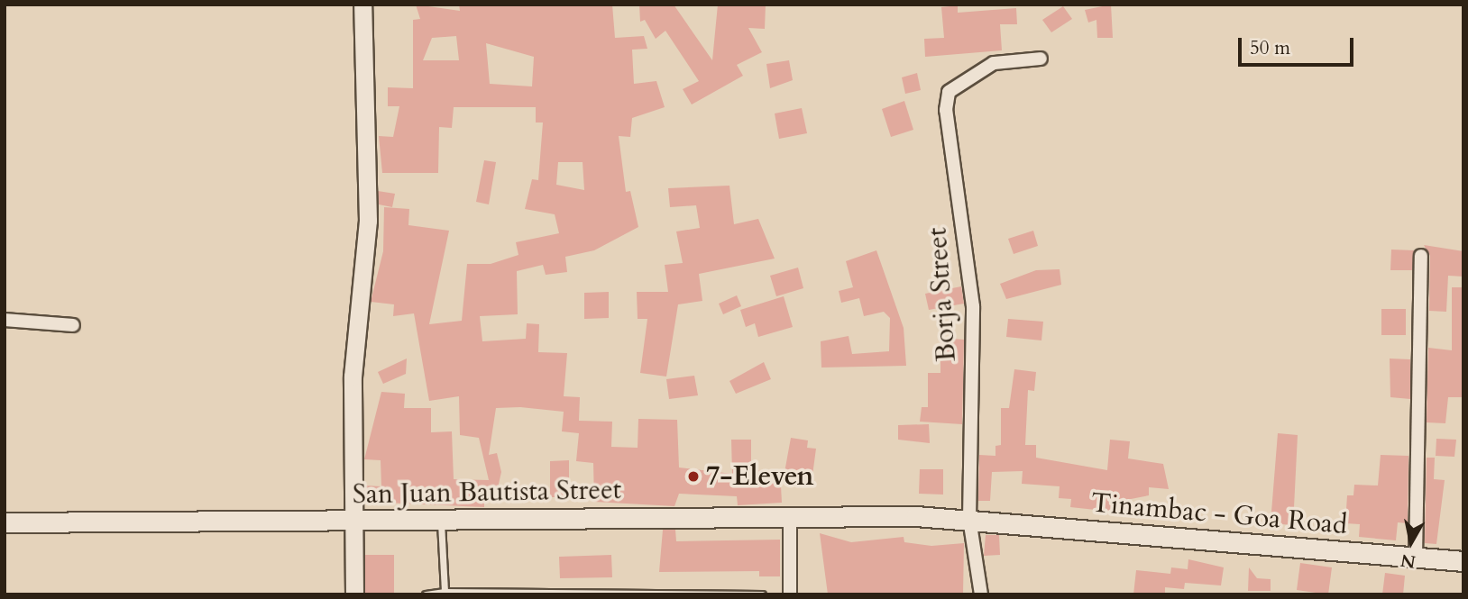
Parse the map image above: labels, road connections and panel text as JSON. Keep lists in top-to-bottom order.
{
  "streets": {
    "main road": ["San Juan Bautista Street", "Tinambac - Goa Road"],
    "street": ["Borja Street"]
  },
  "crossings": [
    ["Borja Street", "San Juan Bautista Street"],
    ["Borja Street", "Tinambac - Goa Road"],
    ["San Juan Bautista Street", "Tinambac - Goa Road"]
  ],
  "places": ["7-Eleven"],
  "scale_bar": "50 m",
  "north": "bottom"
}
